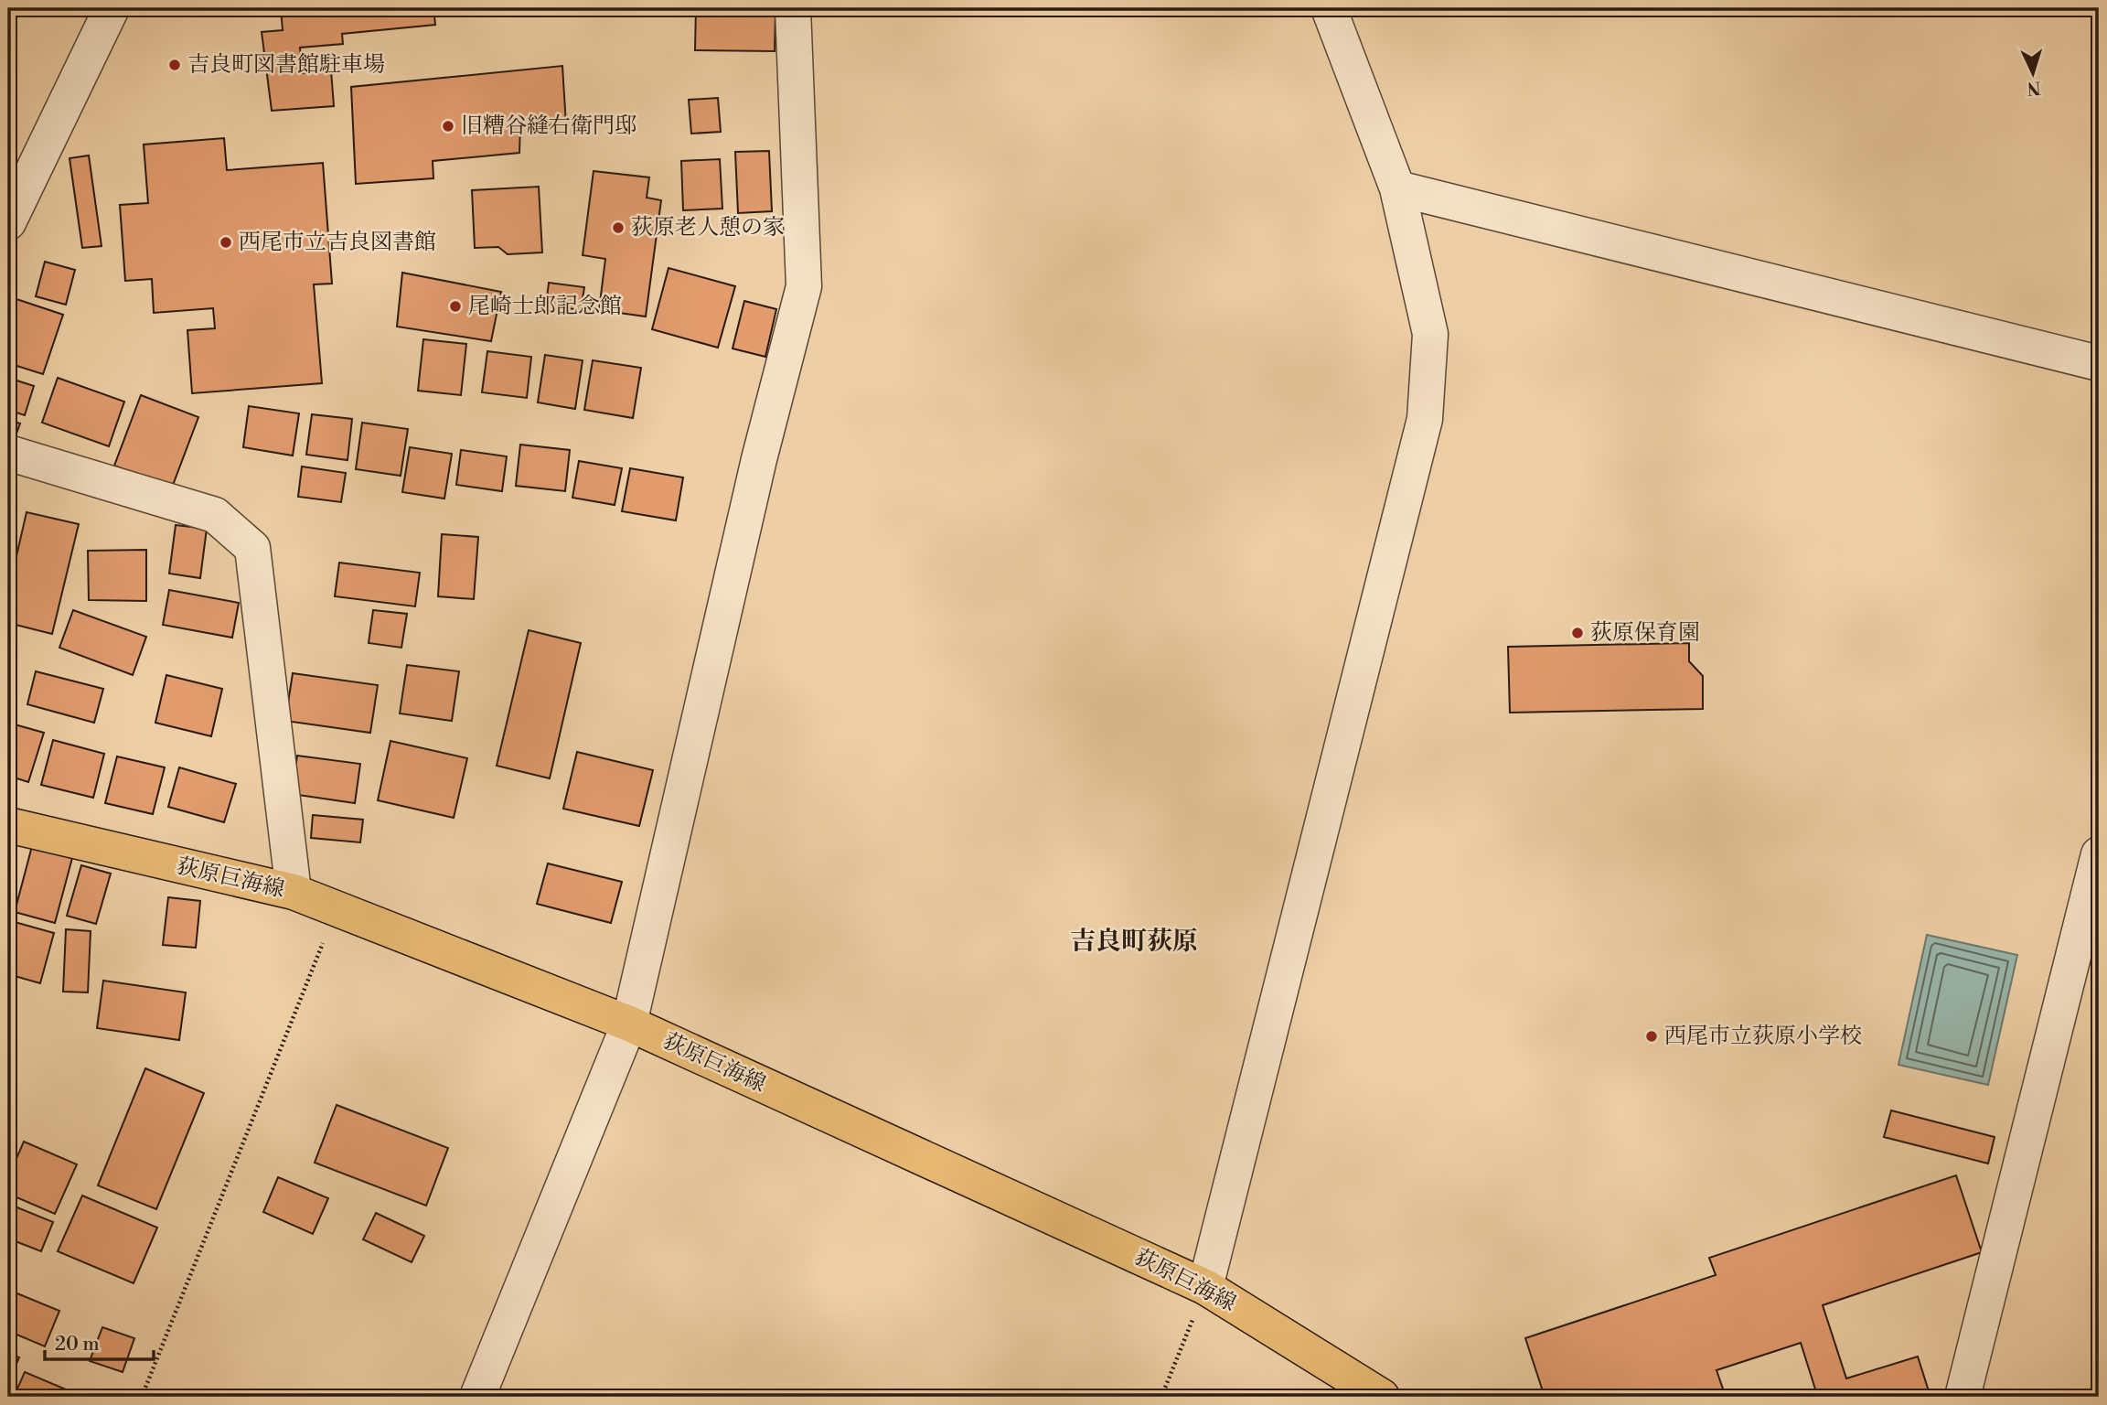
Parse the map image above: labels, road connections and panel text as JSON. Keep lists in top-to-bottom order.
{
  "streets": {
    "main road": ["荻原巨海線"]
  },
  "districts": ["吉良町荻原"],
  "places": [
    "吉良町図書館駐車場",
    "旧糟谷縫右衛門邸",
    "荻原老人憩の家",
    "西尾市立吉良図書館",
    "尾崎士郎記念館",
    "荻原保育園",
    "西尾市立荻原小学校"
  ],
  "scale_bar": "20 m",
  "north": "bottom"
}
